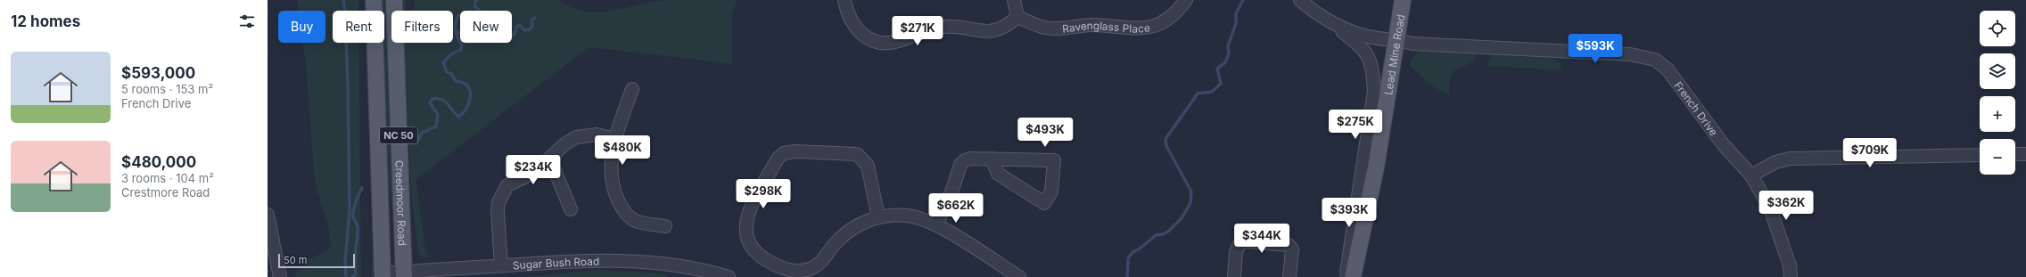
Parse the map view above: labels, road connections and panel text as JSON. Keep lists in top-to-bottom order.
{
  "streets": {
    "main road": ["Lead Mine Road", "NC 50", "Creedmoor Road"],
    "street": ["Ravenglass Place", "French Drive", "Sugar Bush Road"]
  },
  "crossings": [
    ["Lead Mine Road", "French Drive"],
    ["Creedmoor Road", "Sugar Bush Road"]
  ],
  "scale_bar": "50 m",
  "page": {
    "heading": "12 homes",
    "map_buttons": ["+", "−"],
    "chip": [
      "Buy",
      "Rent",
      "Filters",
      "New"
    ],
    "price": [
      "$271K",
      "$593K",
      "$275K",
      "$493K",
      "$480K",
      "$709K",
      "$234K",
      "$298K",
      "$362K",
      "$662K",
      "$393K",
      "$344K"
    ],
    "list": [
      {
        "name": "$593,000",
        "note": "5 rooms · 153 m² · French Drive"
      },
      {
        "name": "$480,000",
        "note": "3 rooms · 104 m² · Crestmore Road"
      }
    ],
    "scale": "50 m"
  }
}
